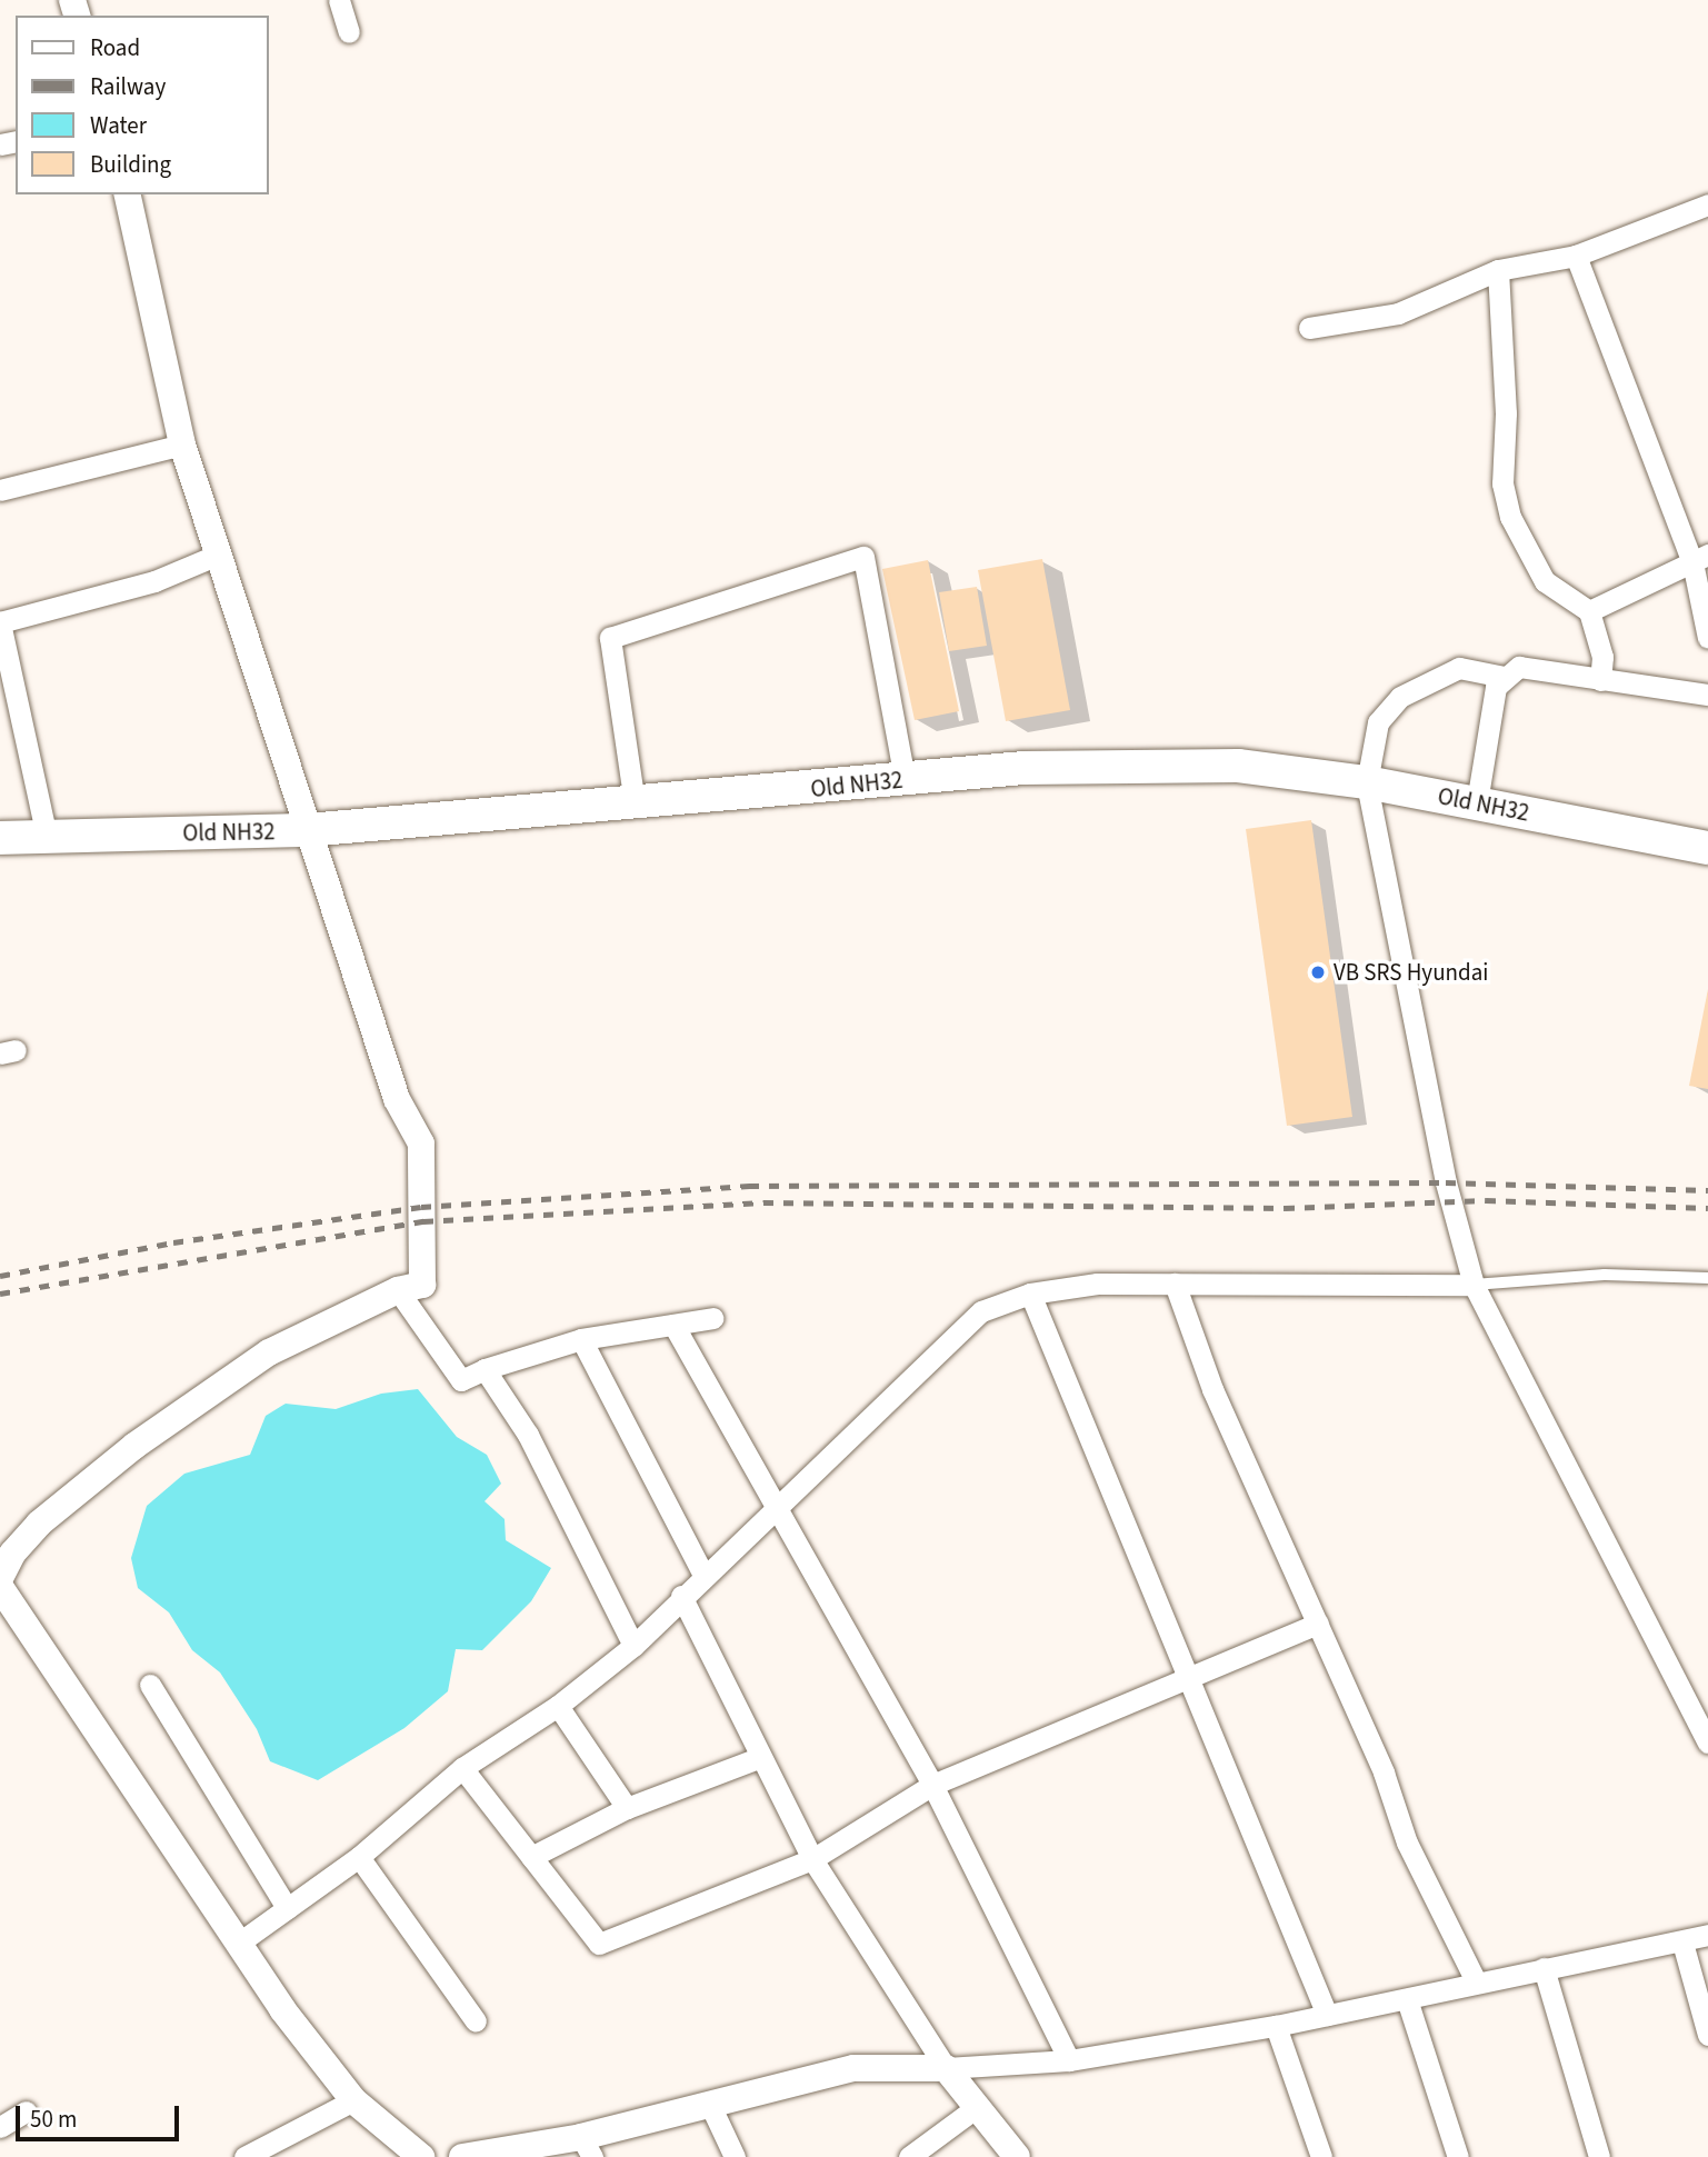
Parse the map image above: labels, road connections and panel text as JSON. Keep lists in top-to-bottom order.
{
  "streets": {
    "main road": ["Old NH32"]
  },
  "places": ["VB SRS Hyundai"],
  "legend": [
    "Road",
    "Railway",
    "Water",
    "Building"
  ],
  "scale_bar": "50 m"
}
